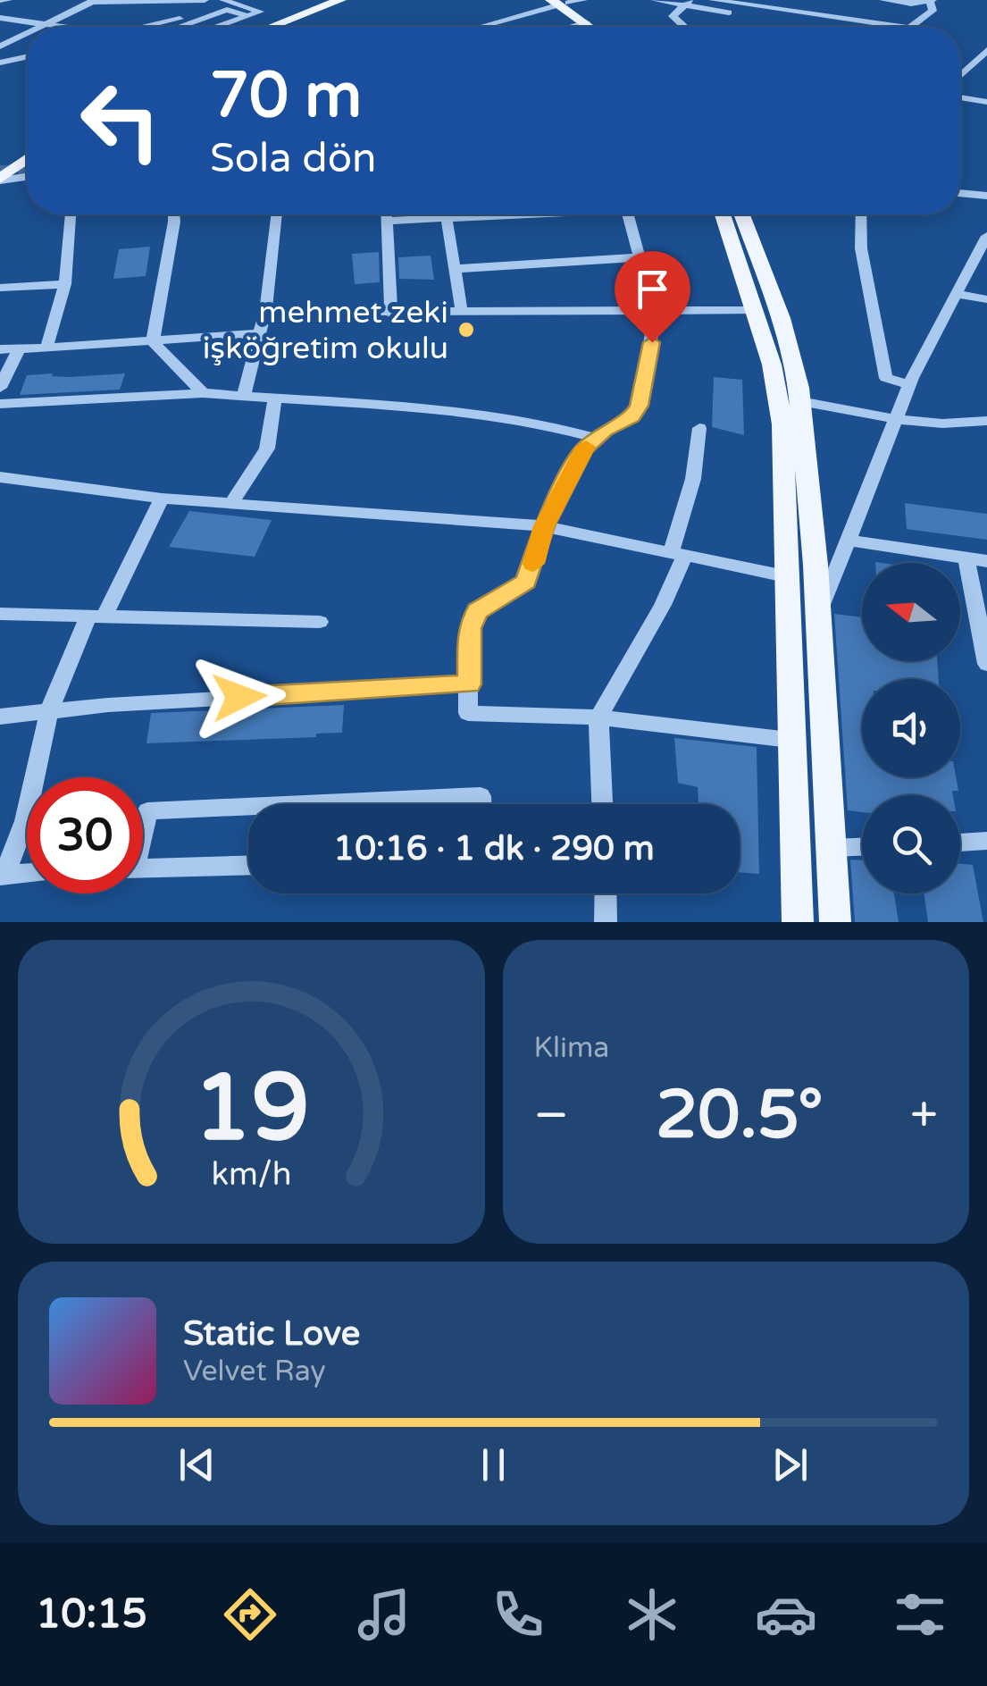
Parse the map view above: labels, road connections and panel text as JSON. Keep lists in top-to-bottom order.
{
  "places": ["mehmet zeki işköğretim okulu"],
  "north": "left",
  "page": {
    "turn": ["70 m", "Sola dön"],
    "limit": "30",
    "trip": "10:16 · 1 dk · 290 m",
    "tile": "Klima",
    "heat": ["−", "20.5°", "+"],
    "song": ["Static Love", "Velvet Ray"],
    "tabs": "10:15",
    "gauge": ["19", "km/h"]
  }
}
